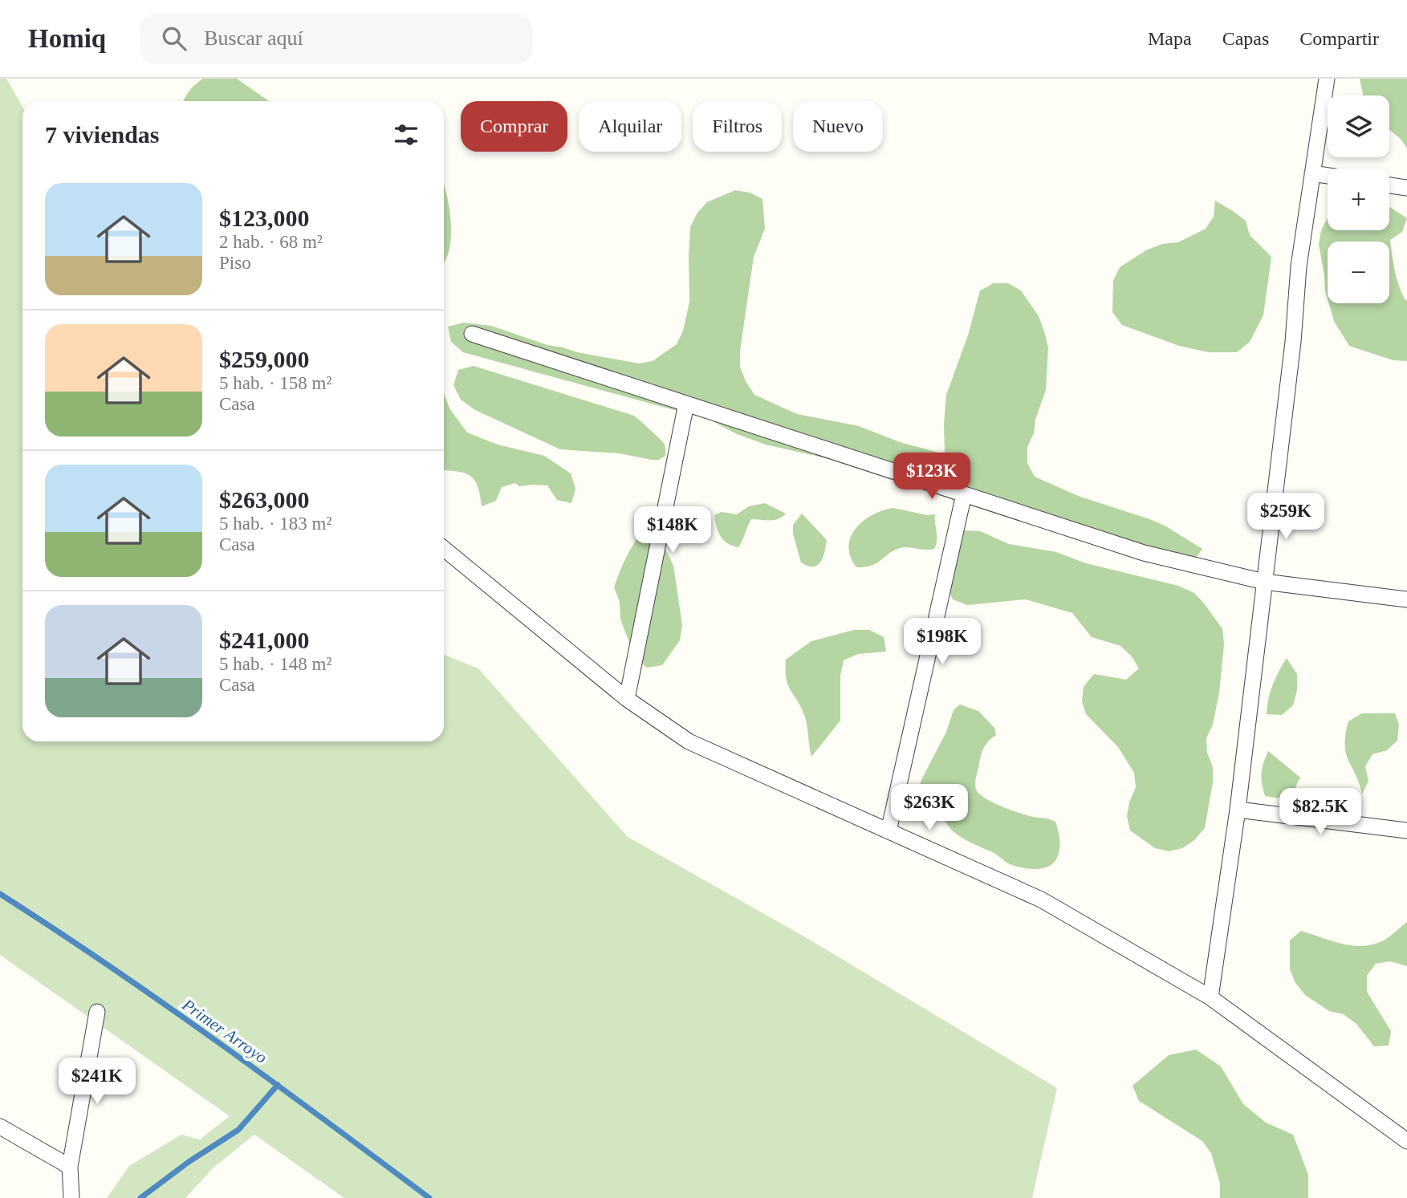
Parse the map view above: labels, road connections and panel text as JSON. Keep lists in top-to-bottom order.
{
  "water": ["Primer Arroyo"],
  "page": {
    "header": "Homiq",
    "search": "Buscar aquí",
    "nav": ["Mapa", "Capas", "Compartir"],
    "map_buttons": ["+", "−"],
    "chip": [
      "Comprar",
      "Alquilar",
      "Filtros",
      "Nuevo"
    ],
    "heading": "7 viviendas",
    "list": [
      {
        "name": "$123,000",
        "note": "2 hab. · 68 m² · Piso"
      },
      {
        "name": "$259,000",
        "note": "5 hab. · 158 m² · Casa"
      },
      {
        "name": "$263,000",
        "note": "5 hab. · 183 m² · Casa"
      },
      {
        "name": "$241,000",
        "note": "5 hab. · 148 m² · Casa"
      }
    ],
    "price": [
      "$123K",
      "$259K",
      "$148K",
      "$198K",
      "$263K",
      "$82.5K",
      "$241K"
    ]
  }
}
